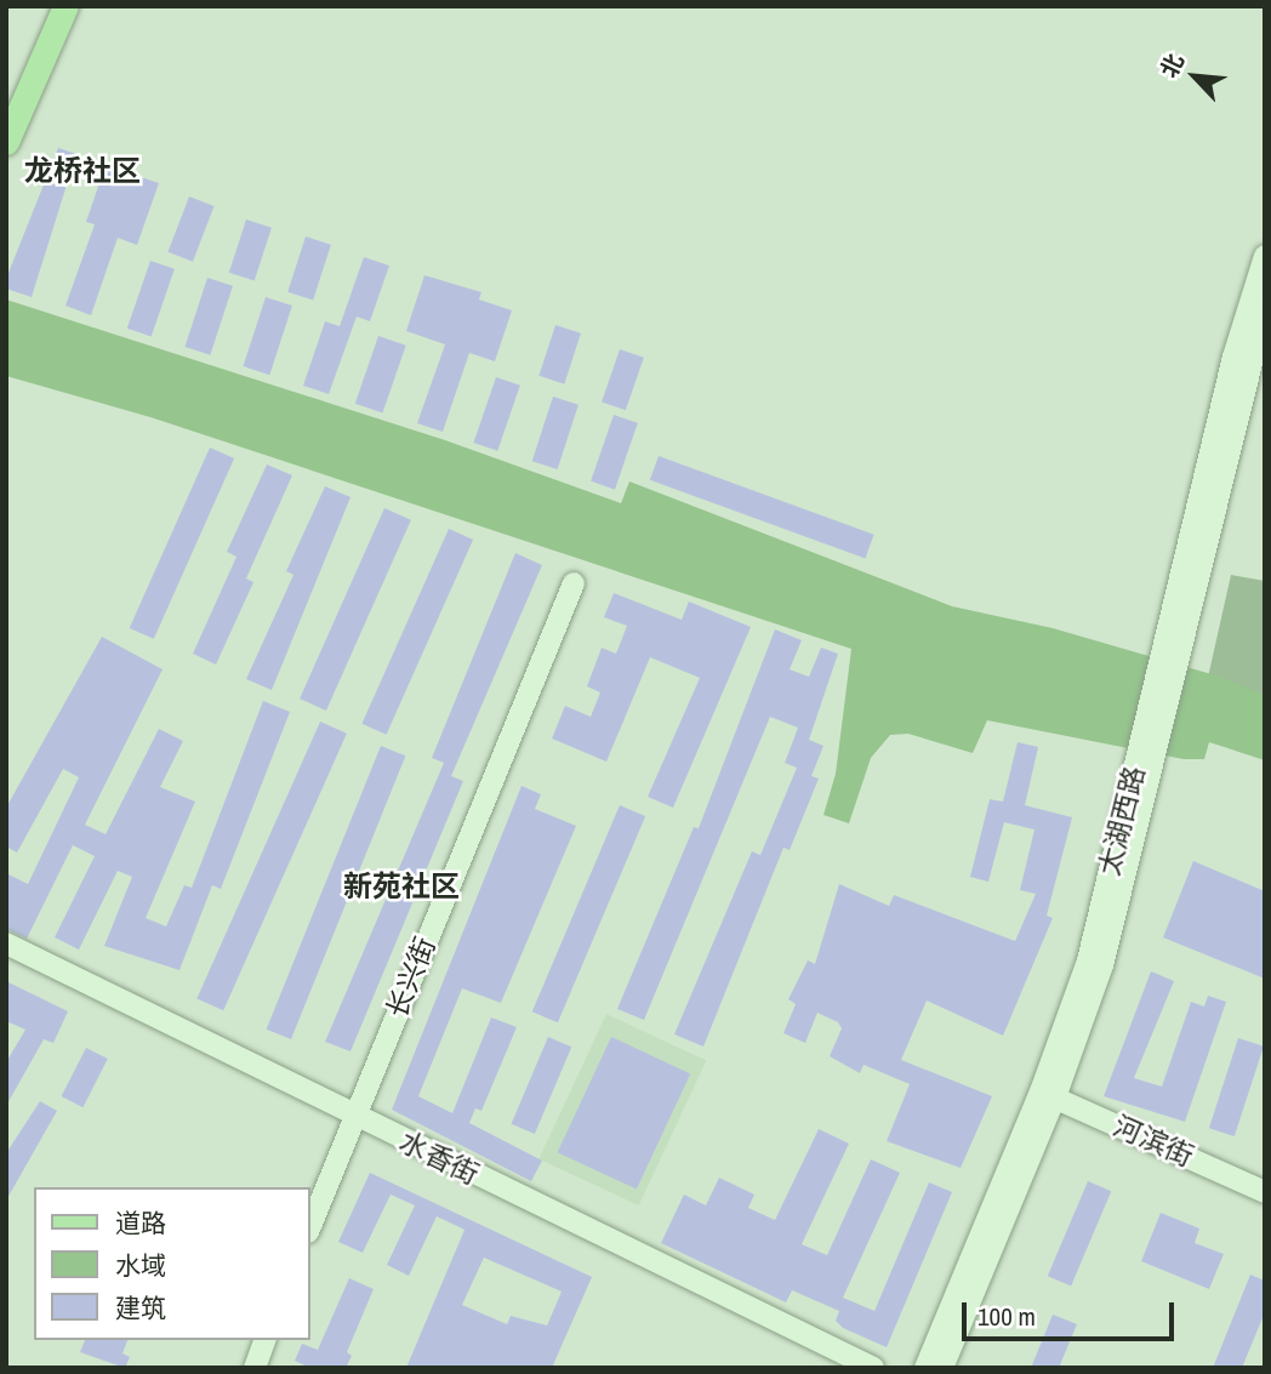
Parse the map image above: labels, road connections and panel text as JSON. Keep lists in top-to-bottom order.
{
  "streets": {
    "street": [
      "太湖西路",
      "长兴街",
      "河滨街",
      "水香街"
    ]
  },
  "crossings": [
    ["太湖西路", "河滨街"],
    ["长兴街", "水香街"]
  ],
  "districts": ["龙桥社区", "新苑社区"],
  "legend": ["道路", "水域", "建筑"],
  "scale_bar": "100 m",
  "north": "top left"
}
